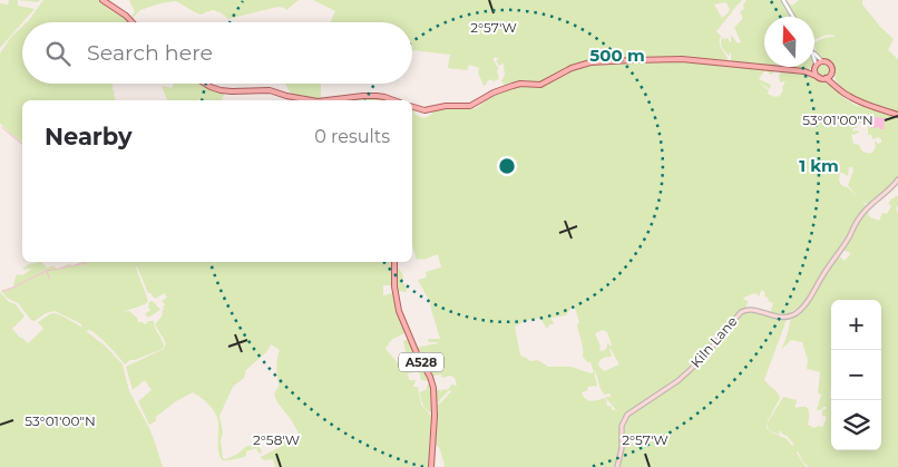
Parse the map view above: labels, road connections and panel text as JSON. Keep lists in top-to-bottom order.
{
  "streets": {
    "main road": ["Kiln Lane", "A528"]
  },
  "north": "top",
  "page": {
    "search": "Search here",
    "heading": ["Nearby", "0 results"],
    "map_buttons": ["+", "−"]
  },
  "coordinates": ["2°57'W", "53°01'00\"N", "2°58'W"],
  "rings": ["500 m", "1 km"]
}
